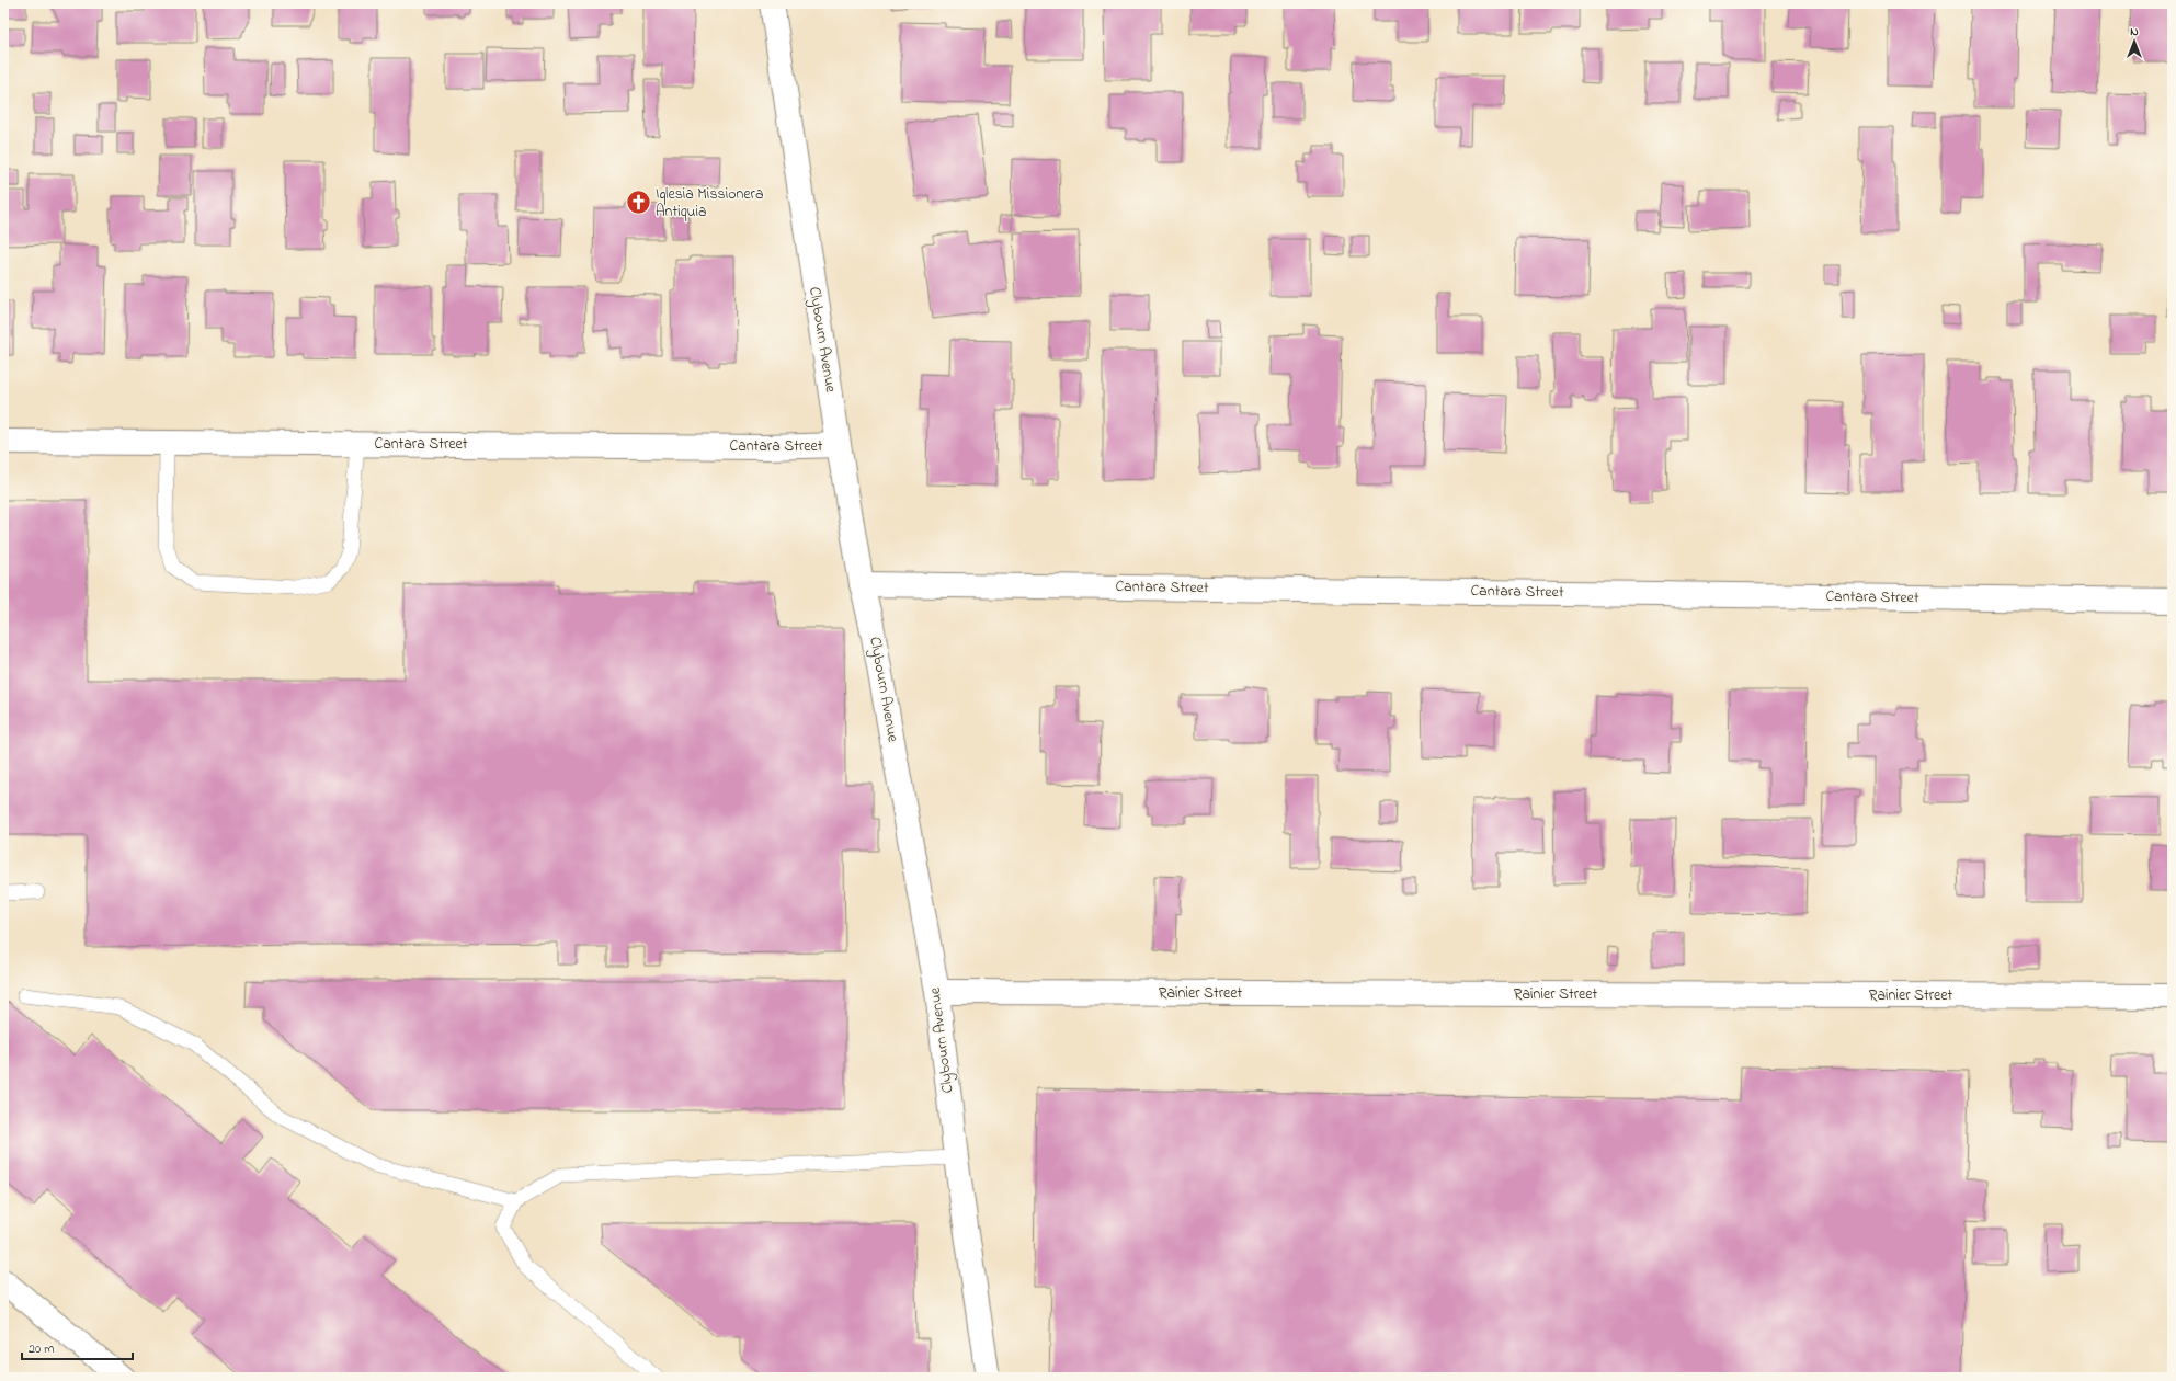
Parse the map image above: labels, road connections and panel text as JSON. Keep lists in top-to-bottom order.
{
  "streets": {
    "street": ["Clybourn Avenue", "Cantara Street", "Rainier Street"]
  },
  "crossings": [
    ["Clybourn Avenue", "Cantara Street"],
    ["Clybourn Avenue", "Rainier Street"]
  ],
  "places": {
    "church": ["Iglesia Missionera Antiquia"]
  },
  "scale_bar": "20 m",
  "north": "top"
}
